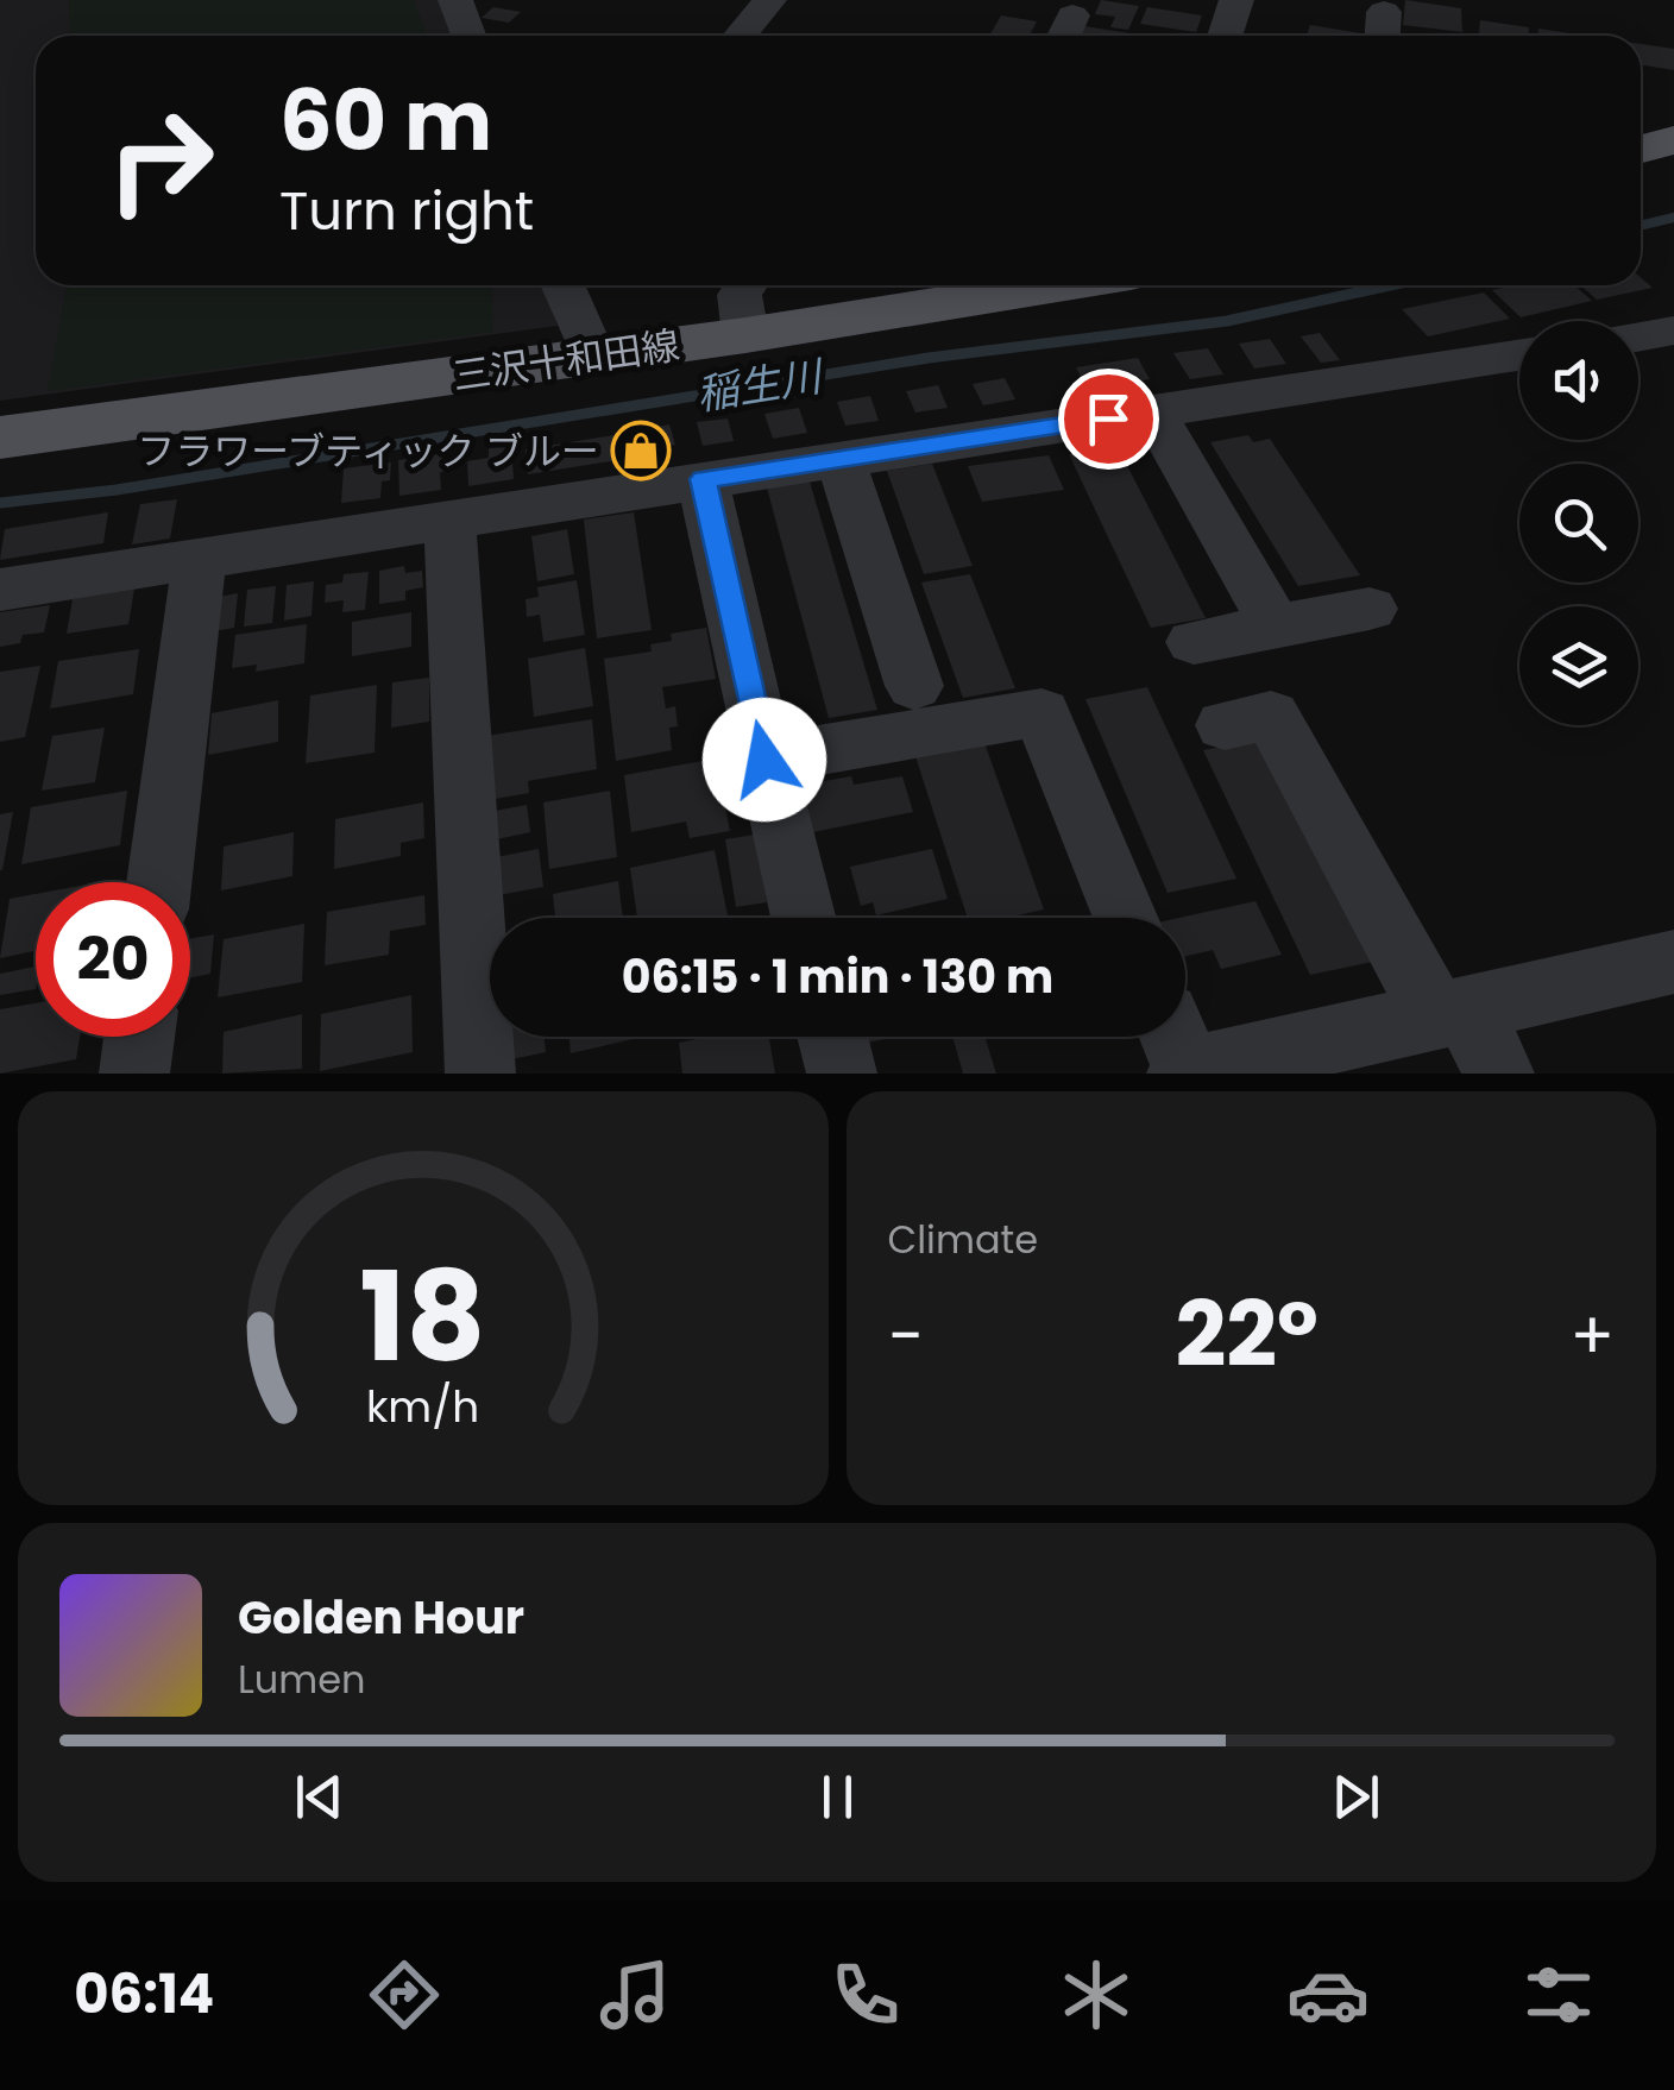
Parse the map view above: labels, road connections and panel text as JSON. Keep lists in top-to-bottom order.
{
  "streets": {
    "main road": ["三沢十和田線"]
  },
  "water": ["稲生川"],
  "places": {
    "shop": ["フラワーブティック ブルー"]
  },
  "page": {
    "turn": ["60 m", "Turn right"],
    "limit": "20",
    "trip": "06:15 · 1 min · 130 m",
    "tile": "Climate",
    "heat": ["−", "22°", "+"],
    "song": ["Golden Hour", "Lumen"],
    "tabs": "06:14",
    "gauge": ["18", "km/h"]
  }
}
